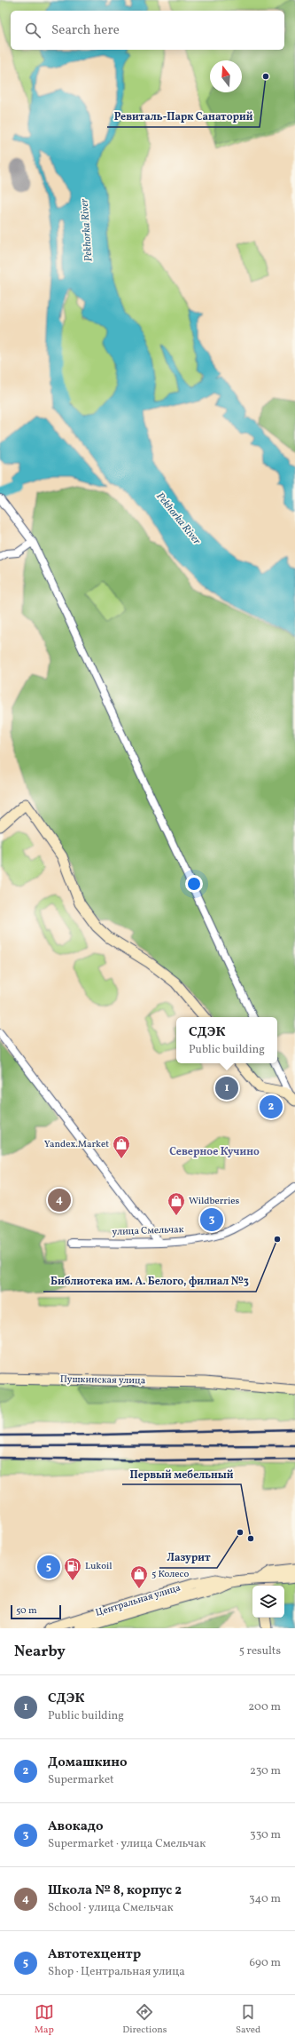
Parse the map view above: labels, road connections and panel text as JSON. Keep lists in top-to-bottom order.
{
  "streets": {
    "street": ["улица Смельчак", "Пушкинская улица", "Центральная улица"]
  },
  "districts": ["Северное Кучино"],
  "water": ["Pekhorka River"],
  "places": {
    "other": [
      "Ревиталь-Парк Санаторий",
      "Библиотека им. А. Белого, филиал №3",
      "Лазурит",
      "Первый мебельный"
    ],
    "shop": ["Yandex.Market", "Wildberries", "5 Колесо"],
    "fuel station": ["Lukoil"]
  },
  "scale_bar": "50 m",
  "north": "top",
  "page": {
    "search": "Search here",
    "popup": ["СДЭК", "Public building"],
    "pins": [
      "1",
      "2",
      "4",
      "3",
      "5"
    ],
    "scale": "50 m",
    "heading": ["Nearby", "5 results"],
    "list": [
      {
        "mark": "1",
        "name": "СДЭК",
        "note": "Public building",
        "value": "200 m"
      },
      {
        "mark": "2",
        "name": "Домашкино",
        "note": "Supermarket",
        "value": "230 m"
      },
      {
        "mark": "3",
        "name": "Авокадо",
        "note": "Supermarket · улица Смельчак",
        "value": "330 m"
      },
      {
        "mark": "4",
        "name": "Школа № 8, корпус 2",
        "note": "School · улица Смельчак",
        "value": "340 m"
      },
      {
        "mark": "5",
        "name": "Автотехцентр",
        "note": "Shop · Центральная улица",
        "value": "690 m"
      }
    ],
    "nav": ["Map", "Directions", "Saved"]
  }
}
